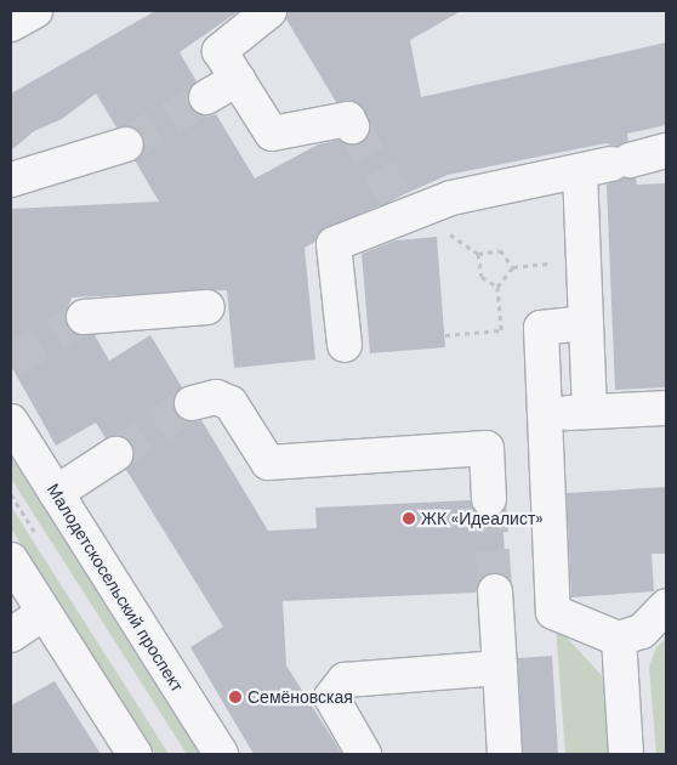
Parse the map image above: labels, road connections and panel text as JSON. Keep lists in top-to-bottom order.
{
  "streets": {
    "street": ["Малодетскосельский проспект"]
  },
  "places": ["ЖК «Идеалист»", "Семёновская"]
}
